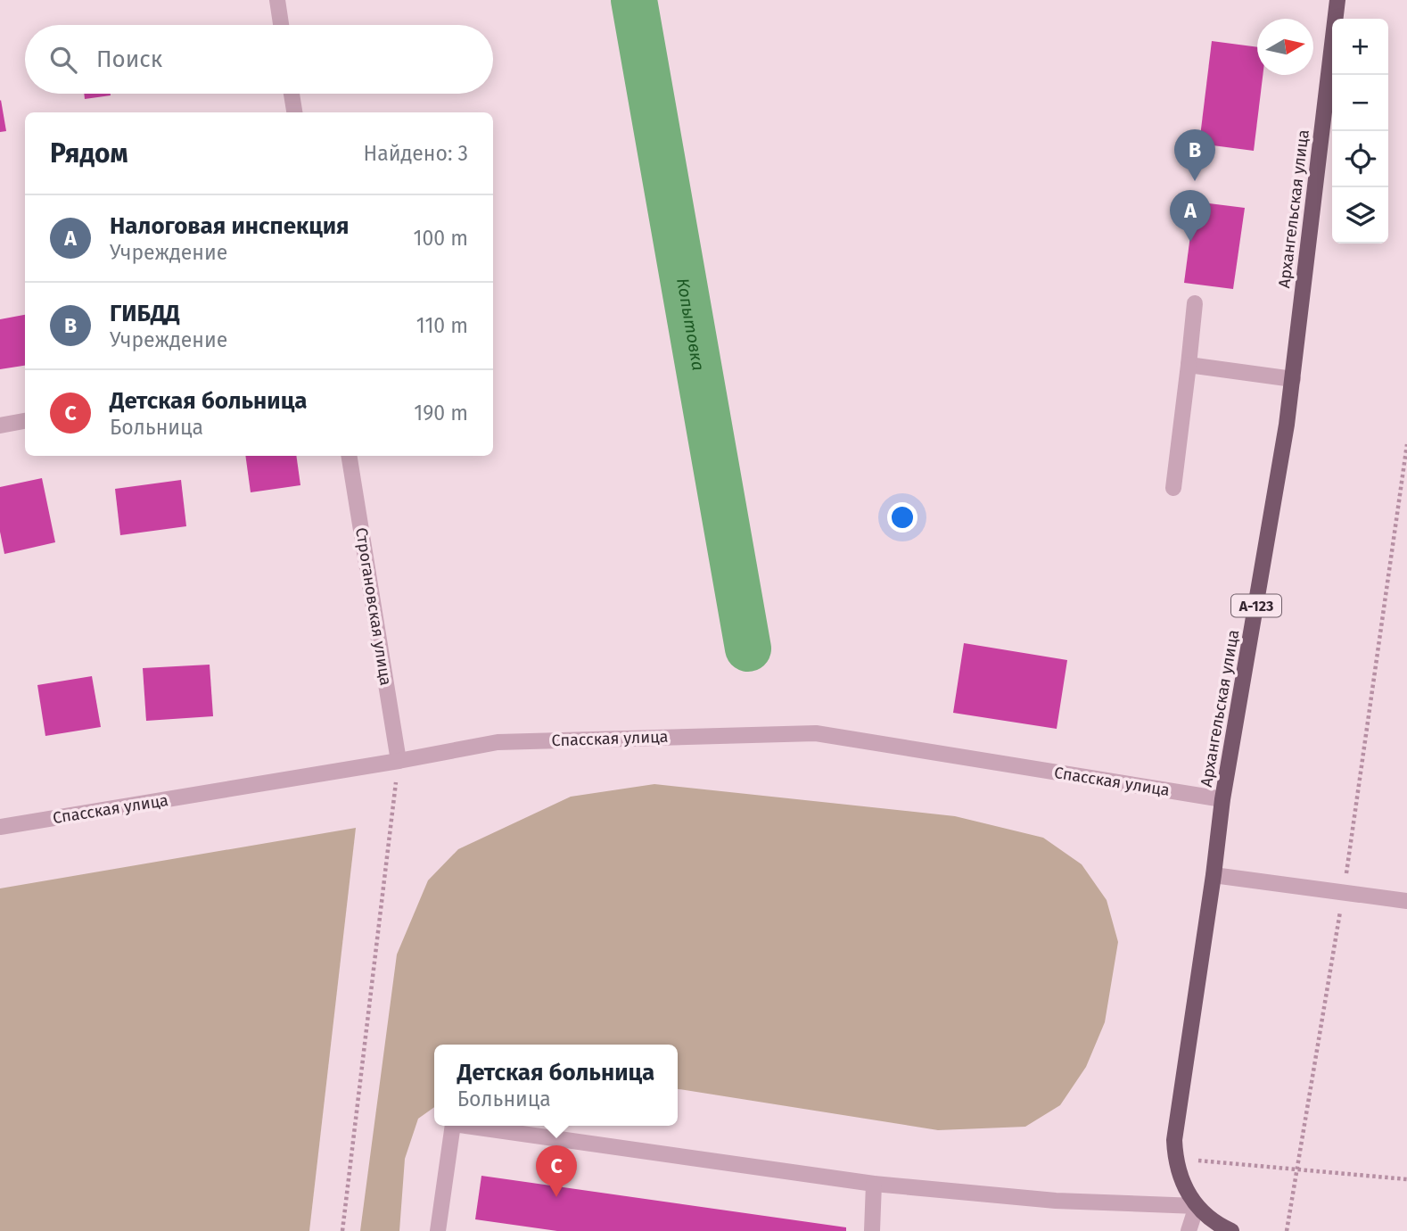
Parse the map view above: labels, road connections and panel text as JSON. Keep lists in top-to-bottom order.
{
  "streets": {
    "main road": ["Архангельская улица", "А-123"],
    "street": ["Строгановская улица", "Спасская улица"]
  },
  "crossings": [
    ["Архангельская улица", "А-123"],
    ["Архангельская улица", "Спасская улица"],
    ["Строгановская улица", "Спасская улица"]
  ],
  "water": ["Копытовка"],
  "north": "right",
  "page": {
    "map_buttons": ["+", "−"],
    "search": "Поиск",
    "heading": ["Рядом", "Найдено: 3"],
    "pins": ["B", "A", "C"],
    "list": [
      {
        "mark": "A",
        "name": "Налоговая инспекция",
        "note": "Учреждение",
        "value": "100 m"
      },
      {
        "mark": "B",
        "name": "ГИБДД",
        "note": "Учреждение",
        "value": "110 m"
      },
      {
        "mark": "C",
        "name": "Детская больница",
        "note": "Больница",
        "value": "190 m"
      }
    ],
    "popup": ["Детская больница", "Больница"]
  }
}
